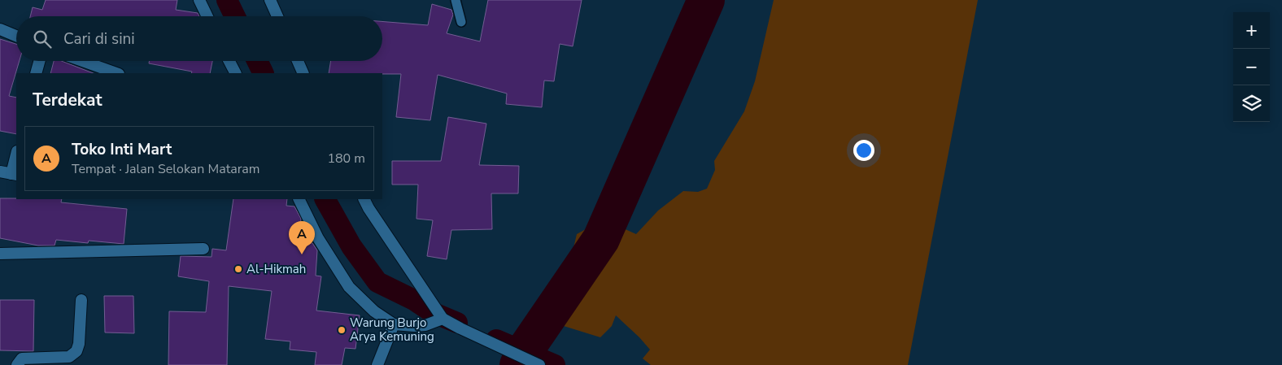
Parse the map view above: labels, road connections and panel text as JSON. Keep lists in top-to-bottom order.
{
  "places": ["Al-Hikmah", "Warung Burjo Arya Kemuning"],
  "page": {
    "map_buttons": ["+", "−"],
    "search": "Cari di sini",
    "heading": "Terdekat",
    "list": [
      {
        "mark": "A",
        "name": "Toko Inti Mart",
        "note": "Tempat · Jalan Selokan Mataram",
        "value": "180 m"
      }
    ],
    "pins": "A"
  }
}
